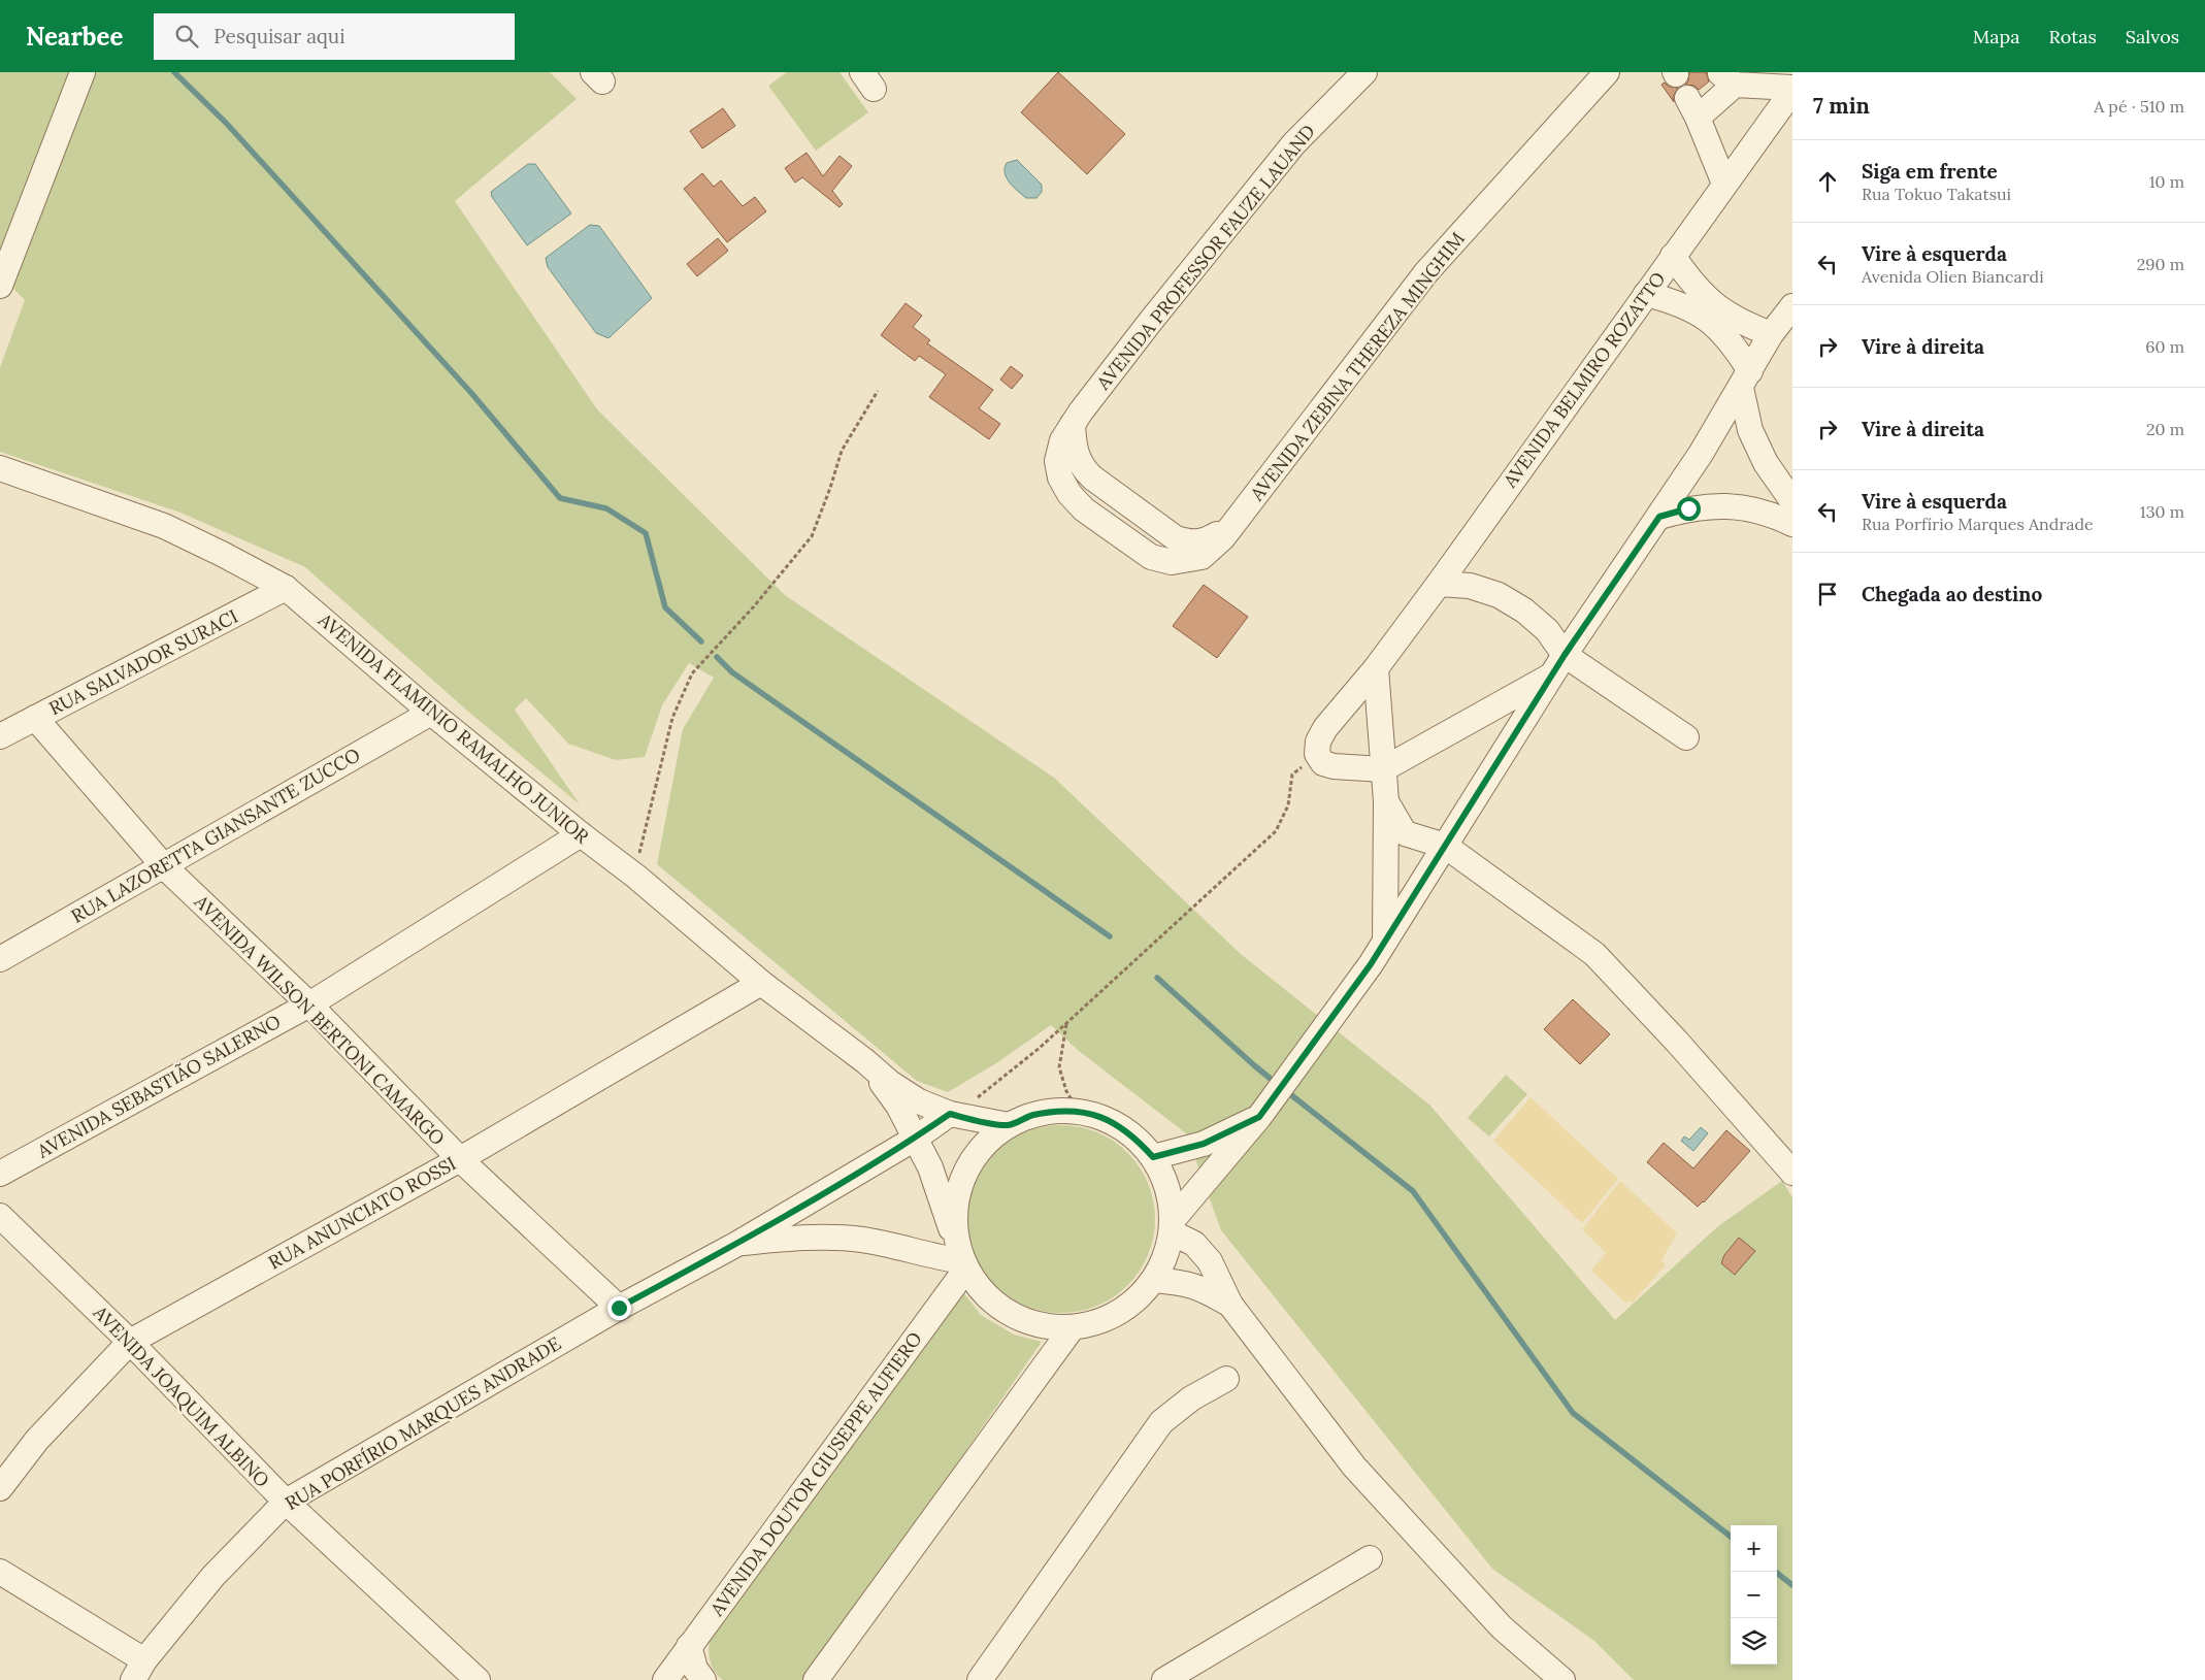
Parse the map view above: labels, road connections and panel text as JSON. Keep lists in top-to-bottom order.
{
  "streets": {
    "street": [
      "AVENIDA PROFESSOR FAUZE LAUAND",
      "AVENIDA ZEBINA THEREZA MINGHIM",
      "AVENIDA BELMIRO ROZATTO",
      "RUA SALVADOR SURACI",
      "AVENIDA FLAMINIO RAMALHO JUNIOR",
      "RUA LAZORETTA GIANSANTE ZUCCO",
      "AVENIDA WILSON BERTONI CAMARGO",
      "AVENIDA SEBASTIÃO SALERNO",
      "RUA ANUNCIATO ROSSI",
      "AVENIDA JOAQUIM ALBINO",
      "RUA PORFÍRIO MARQUES ANDRADE",
      "AVENIDA DOUTOR GIUSEPPE AUFIERO"
    ]
  },
  "crossings": [
    ["AVENIDA PROFESSOR FAUZE LAUAND", "AVENIDA ZEBINA THEREZA MINGHIM"],
    ["RUA SALVADOR SURACI", "AVENIDA FLAMINIO RAMALHO JUNIOR"],
    ["RUA SALVADOR SURACI", "AVENIDA WILSON BERTONI CAMARGO"],
    ["AVENIDA FLAMINIO RAMALHO JUNIOR", "RUA LAZORETTA GIANSANTE ZUCCO"],
    ["AVENIDA FLAMINIO RAMALHO JUNIOR", "AVENIDA SEBASTIÃO SALERNO"],
    ["AVENIDA FLAMINIO RAMALHO JUNIOR", "RUA ANUNCIATO ROSSI"],
    ["AVENIDA FLAMINIO RAMALHO JUNIOR", "RUA PORFÍRIO MARQUES ANDRADE"],
    ["AVENIDA FLAMINIO RAMALHO JUNIOR", "AVENIDA DOUTOR GIUSEPPE AUFIERO"],
    ["RUA LAZORETTA GIANSANTE ZUCCO", "AVENIDA WILSON BERTONI CAMARGO"],
    ["AVENIDA WILSON BERTONI CAMARGO", "AVENIDA SEBASTIÃO SALERNO"],
    ["AVENIDA WILSON BERTONI CAMARGO", "RUA ANUNCIATO ROSSI"],
    ["AVENIDA WILSON BERTONI CAMARGO", "RUA PORFÍRIO MARQUES ANDRADE"],
    ["RUA ANUNCIATO ROSSI", "AVENIDA JOAQUIM ALBINO"],
    ["AVENIDA JOAQUIM ALBINO", "RUA PORFÍRIO MARQUES ANDRADE"],
    ["RUA PORFÍRIO MARQUES ANDRADE", "AVENIDA DOUTOR GIUSEPPE AUFIERO"]
  ],
  "page": {
    "header": "Nearbee",
    "search": "Pesquisar aqui",
    "nav": ["Mapa", "Rotas", "Salvos"],
    "heading": ["7 min", "A pé · 510 m"],
    "list": [
      ["Siga em frente", "Rua Tokuo Takatsui", "10 m"],
      ["Vire à esquerda", "Avenida Olien Biancardi", "290 m"],
      ["Vire à direita", "60 m"],
      ["Vire à direita", "20 m"],
      ["Vire à esquerda", "Rua Porfírio Marques Andrade", "130 m"],
      "Chegada ao destino"
    ],
    "map_buttons": ["+", "−"]
  }
}
